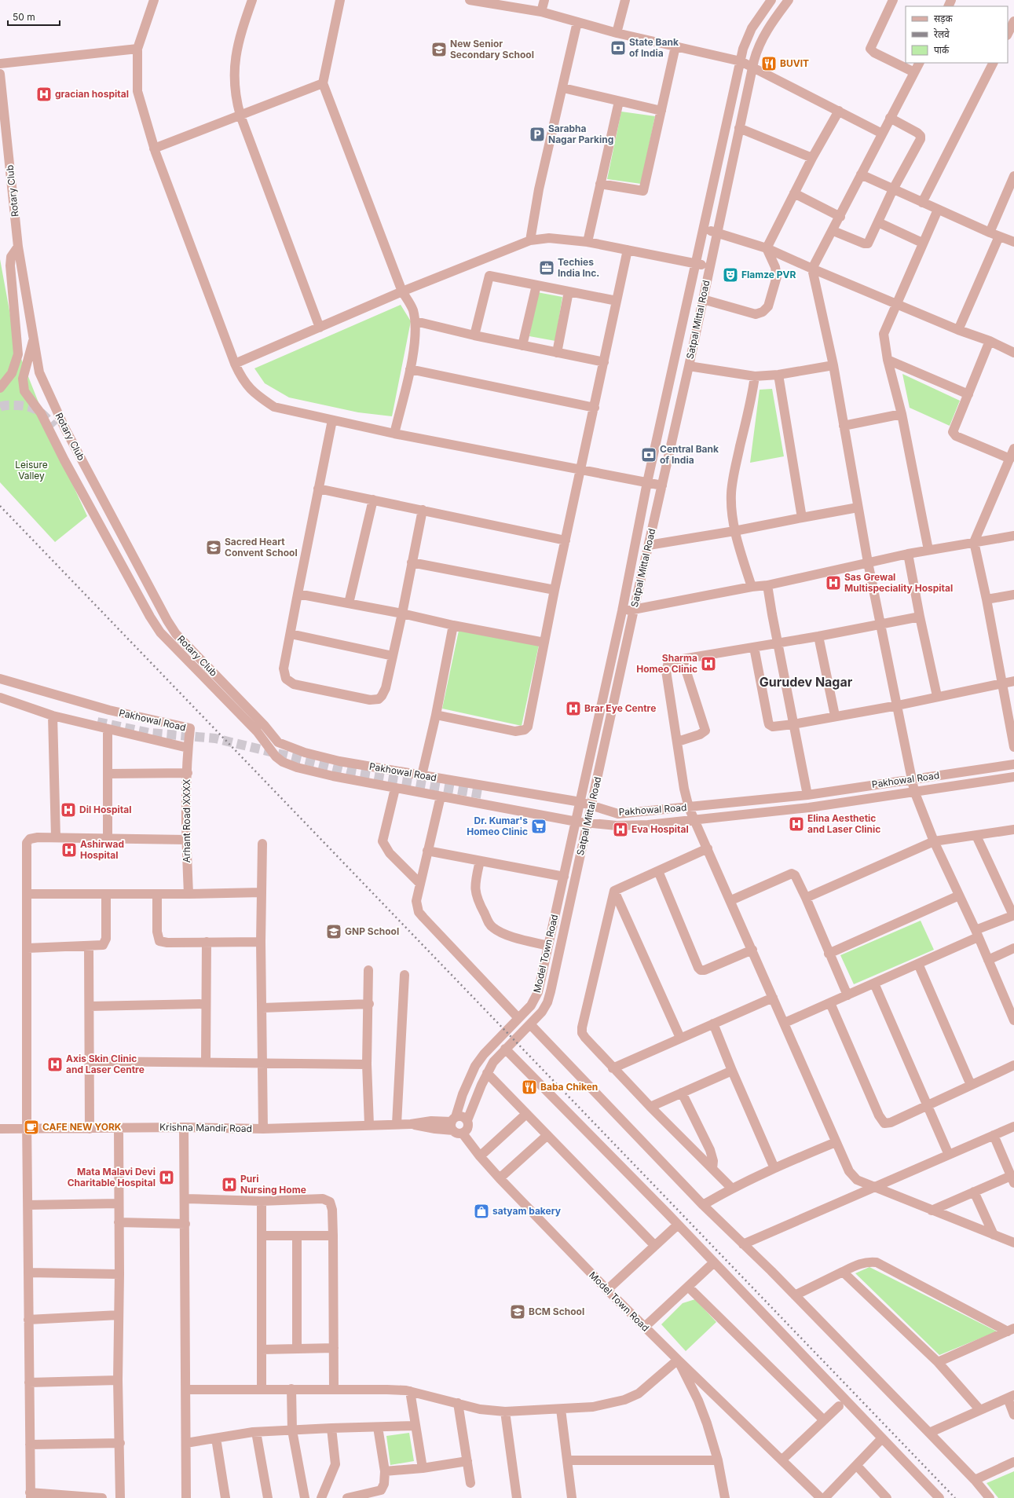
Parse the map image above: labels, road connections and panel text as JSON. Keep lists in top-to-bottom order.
{
  "streets": {
    "street": [
      "Rotary Club",
      "Satpal Mittal Road",
      "Pakhowal Road",
      "Arhant Road XXXX",
      "Model Town Road",
      "Krishna Mandir Road"
    ]
  },
  "crossings": [
    ["Rotary Club", "Pakhowal Road"],
    ["Satpal Mittal Road", "Pakhowal Road"],
    ["Satpal Mittal Road", "Model Town Road"],
    ["Satpal Mittal Road", "Krishna Mandir Road"],
    ["Pakhowal Road", "Arhant Road XXXX"],
    ["Pakhowal Road", "Model Town Road"],
    ["Model Town Road", "Krishna Mandir Road"]
  ],
  "districts": ["Gurudev Nagar"],
  "parks": ["Leisure Valley"],
  "places": {
    "bank": ["State Bank of India", "Central Bank of India"],
    "school or university": [
      "New Senior Secondary School",
      "Sacred Heart Convent School",
      "GNP School",
      "BCM School"
    ],
    "restaurant": ["BUVIT", "Baba Chiken"],
    "hospital": [
      "gracian hospital",
      "Sas Grewal Multispeciality Hospital",
      "Sharma Homeo Clinic",
      "Brar Eye Centre",
      "Dil Hospital",
      "Elina Aesthetic and Laser Clinic",
      "Eva Hospital",
      "Ashirwad Hospital",
      "Axis Skin Clinic and Laser Centre",
      "Mata Malavi Devi Charitable Hospital",
      "Puri Nursing Home"
    ],
    "parking": ["Sarabha Nagar Parking"],
    "office": ["Techies India Inc."],
    "theatre": ["Flamze PVR"],
    "supermarket": ["Dr. Kumar's Homeo Clinic"],
    "cafe": ["CAFE NEW YORK"],
    "shop": ["satyam bakery"]
  },
  "legend": ["सड़क", "रेलवे", "पार्क"],
  "scale_bar": "50 m"
}
